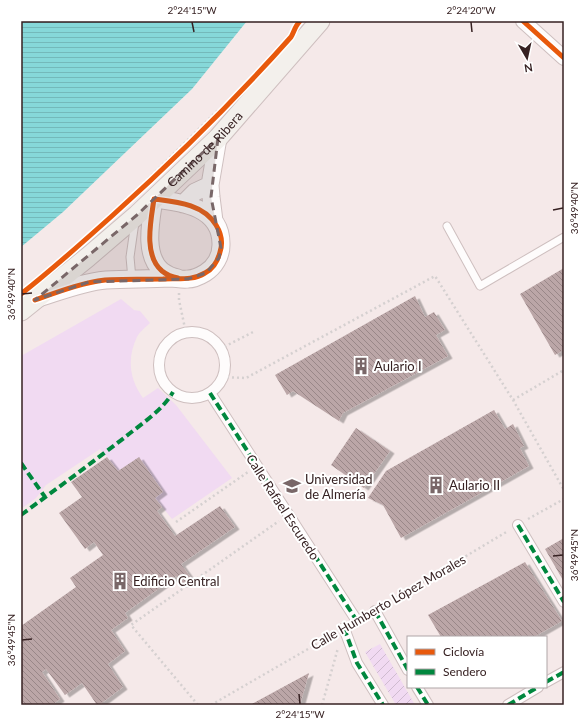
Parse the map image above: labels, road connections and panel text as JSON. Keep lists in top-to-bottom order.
{
  "streets": {
    "main road": ["Camino de Ribera"],
    "street": ["Calle Rafael Escuredo"],
    "path": ["Calle Humberto López Morales"]
  },
  "places": {
    "building": ["Aulario I", "Aulario II", "Edificio Central"],
    "school or university": ["Universidad de Almería"]
  },
  "legend": ["Ciclovía", "Sendero"],
  "north": "bottom",
  "coordinates": [
    "2°24'15\"W",
    "2°24'20\"W",
    "36°49'40\"N",
    "36°49'45\"N"
  ]
}
